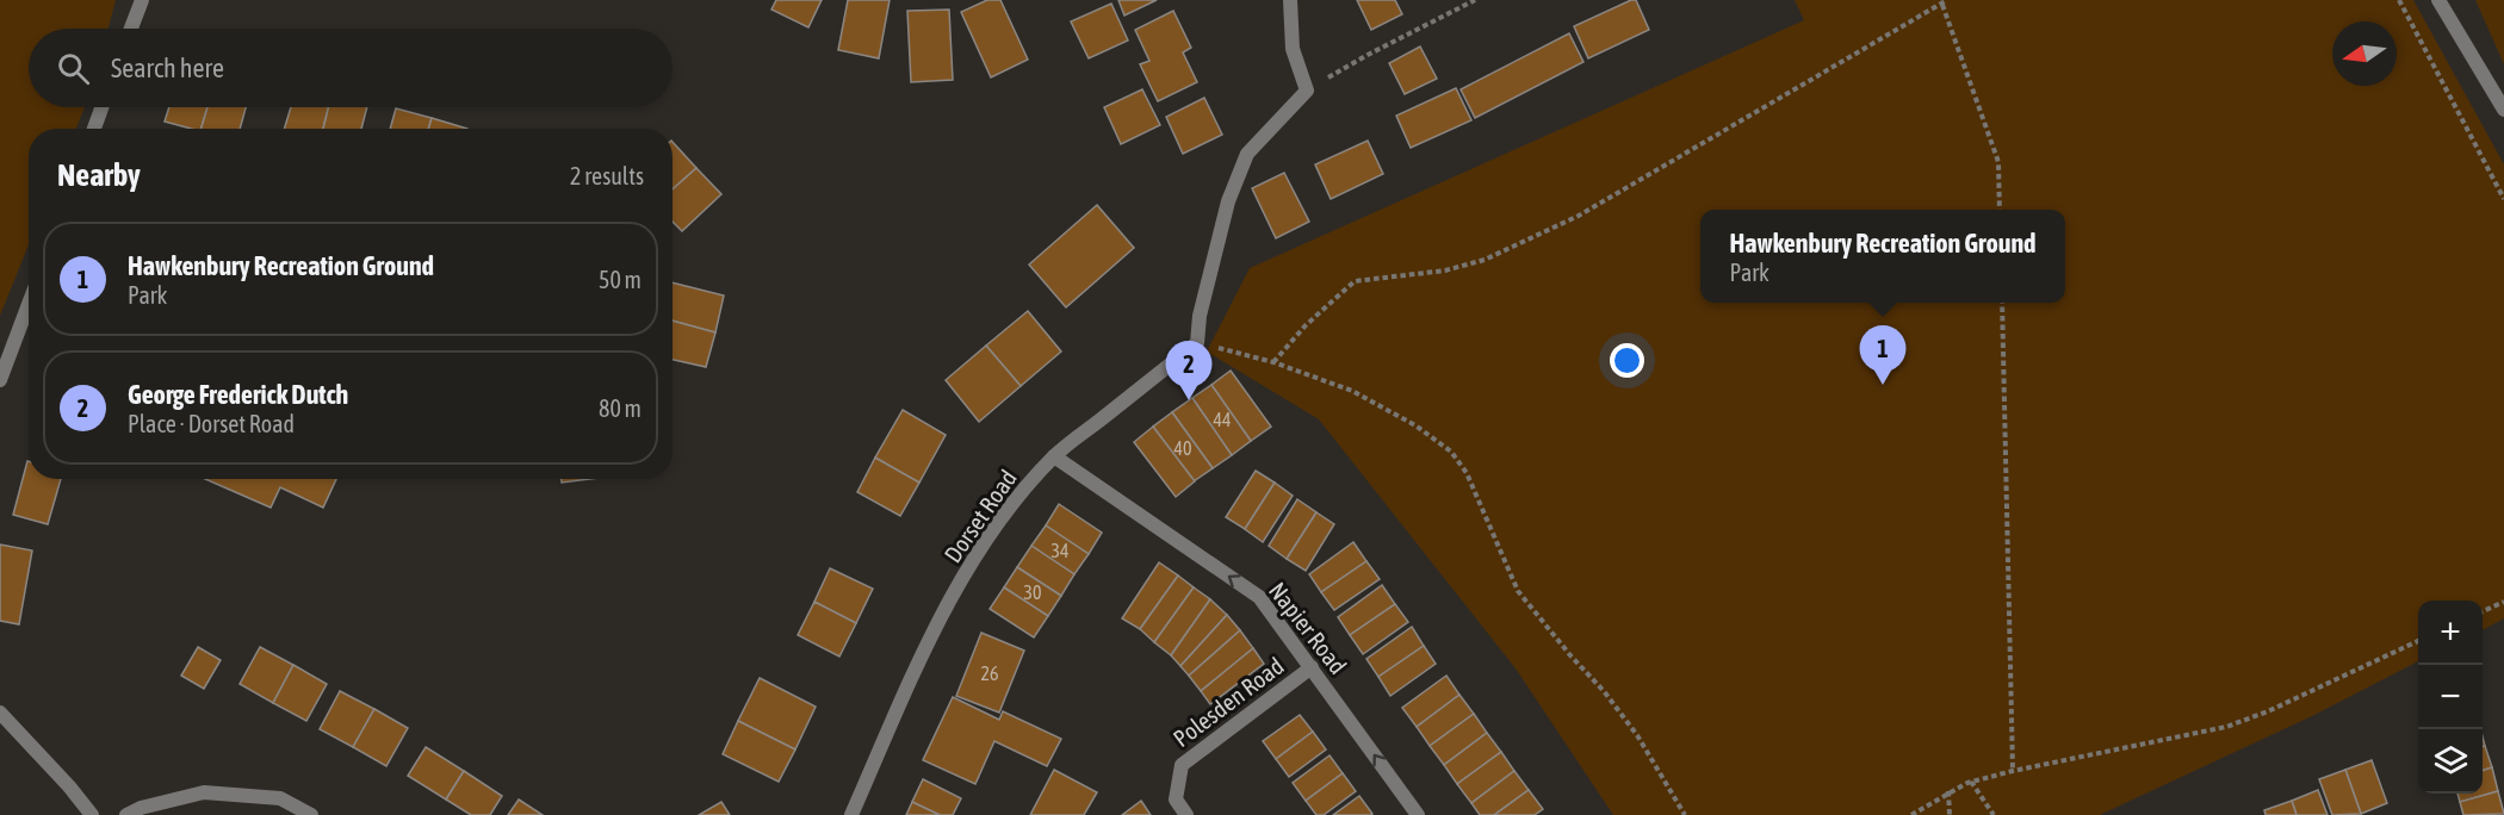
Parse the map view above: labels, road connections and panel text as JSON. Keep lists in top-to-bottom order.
{
  "streets": {
    "street": ["Dorset Road", "Napier Road", "Polesden Road"]
  },
  "crossings": [
    ["Dorset Road", "Napier Road"],
    ["Napier Road", "Polesden Road"]
  ],
  "one_way": ["Napier Road"],
  "house_numbers": [
    "44",
    "40",
    "34",
    "30",
    "26"
  ],
  "north": "left",
  "page": {
    "search": "Search here",
    "heading": ["Nearby", "2 results"],
    "popup": ["Hawkenbury Recreation Ground", "Park"],
    "list": [
      {
        "mark": "1",
        "name": "Hawkenbury Recreation Ground",
        "note": "Park",
        "value": "50 m"
      },
      {
        "mark": "2",
        "name": "George Frederick Dutch",
        "note": "Place · Dorset Road",
        "value": "80 m"
      }
    ],
    "pins": ["1", "2"],
    "map_buttons": ["+", "−"]
  }
}
